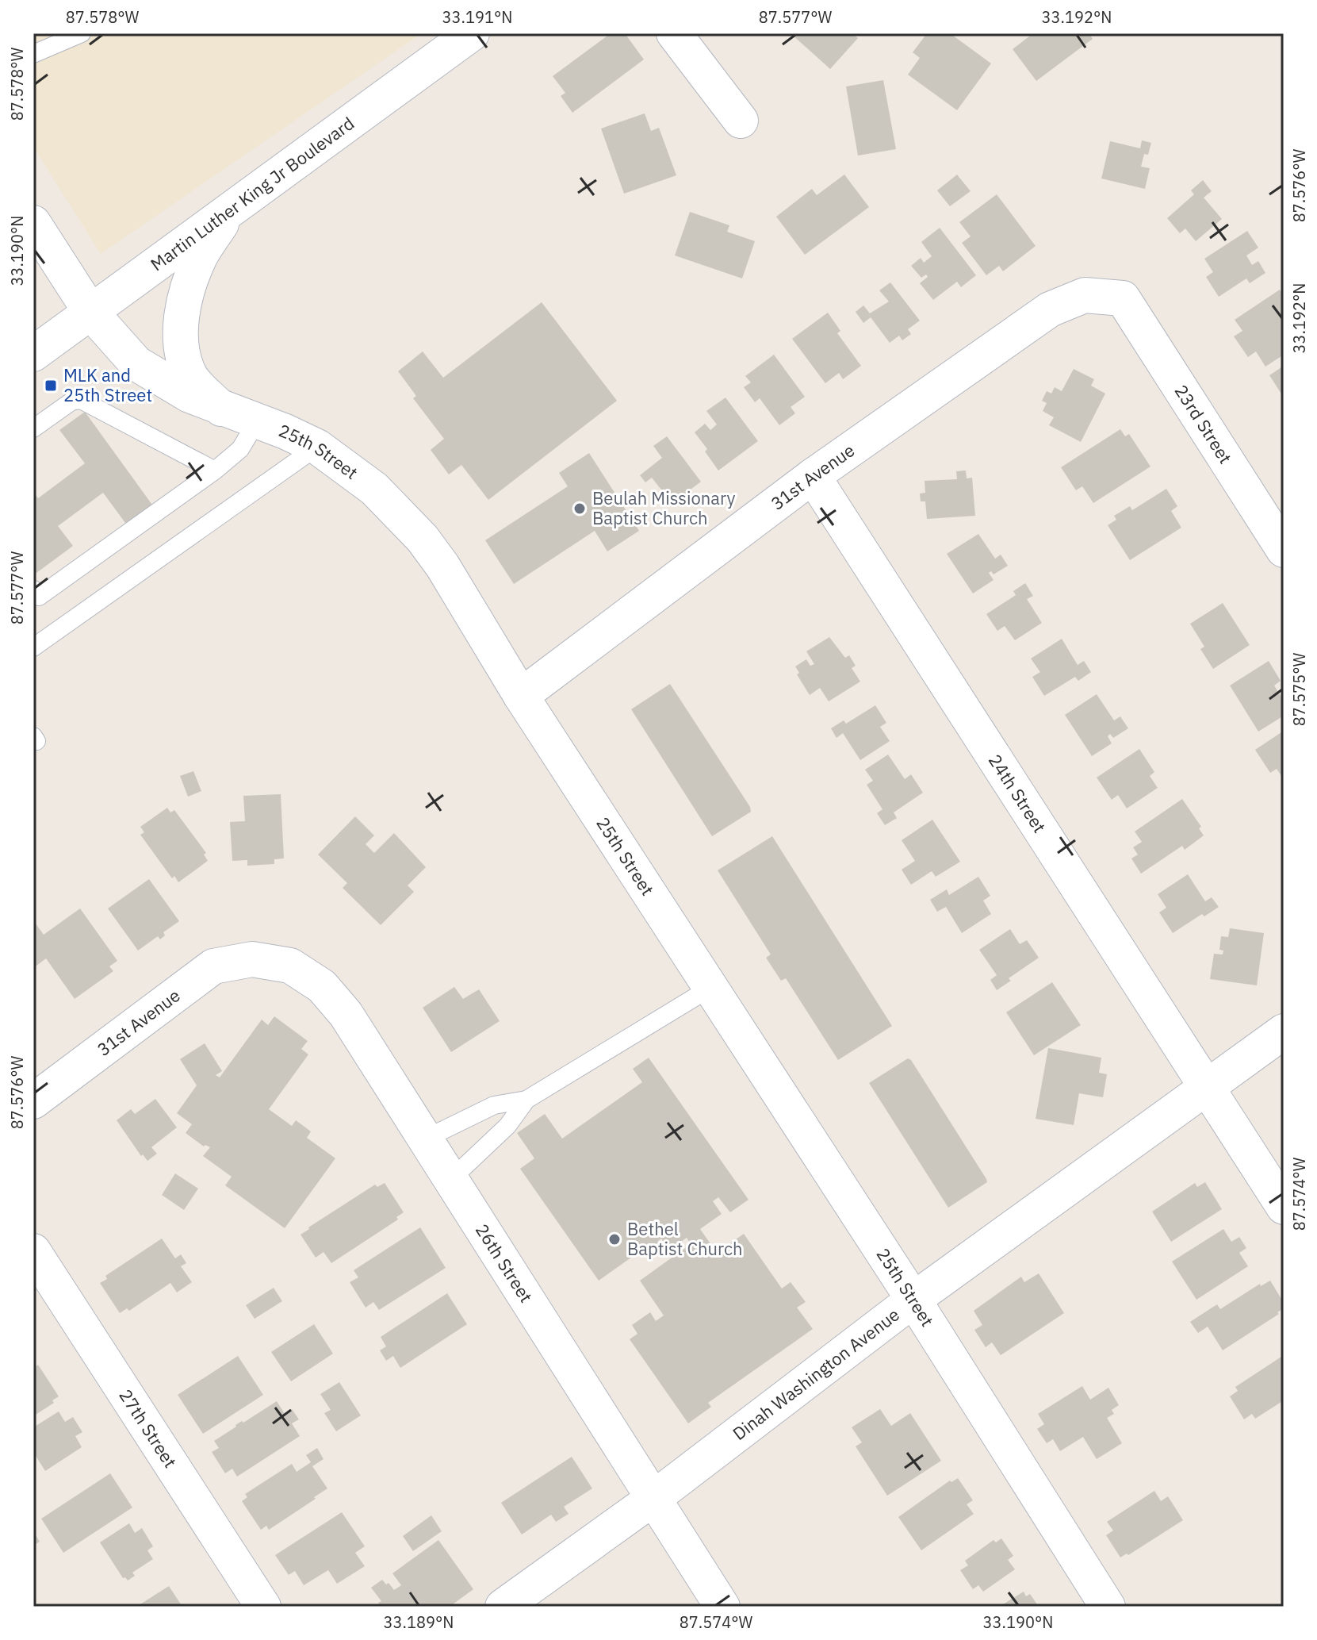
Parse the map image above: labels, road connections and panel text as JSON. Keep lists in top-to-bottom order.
{
  "streets": {
    "street": [
      "Martin Luther King Jr Boulevard",
      "23rd Street",
      "25th Street",
      "31st Avenue",
      "24th Street",
      "26th Street",
      "Dinah Washington Avenue",
      "27th Street"
    ]
  },
  "crossings": [
    ["Martin Luther King Jr Boulevard", "25th Street"],
    ["23rd Street", "31st Avenue"],
    ["25th Street", "31st Avenue"],
    ["25th Street", "Dinah Washington Avenue"],
    ["31st Avenue", "24th Street"],
    ["31st Avenue", "26th Street"],
    ["24th Street", "Dinah Washington Avenue"],
    ["26th Street", "Dinah Washington Avenue"]
  ],
  "places": {
    "transit": ["MLK and 25th Street"],
    "other": ["Beulah Missionary Baptist Church", "Bethel Baptist Church"]
  },
  "coordinates": [
    "87.578°W",
    "33.191°N",
    "87.577°W",
    "33.192°N",
    "87.576°W",
    "33.190°N",
    "87.575°W",
    "87.574°W",
    "33.189°N"
  ]
}
